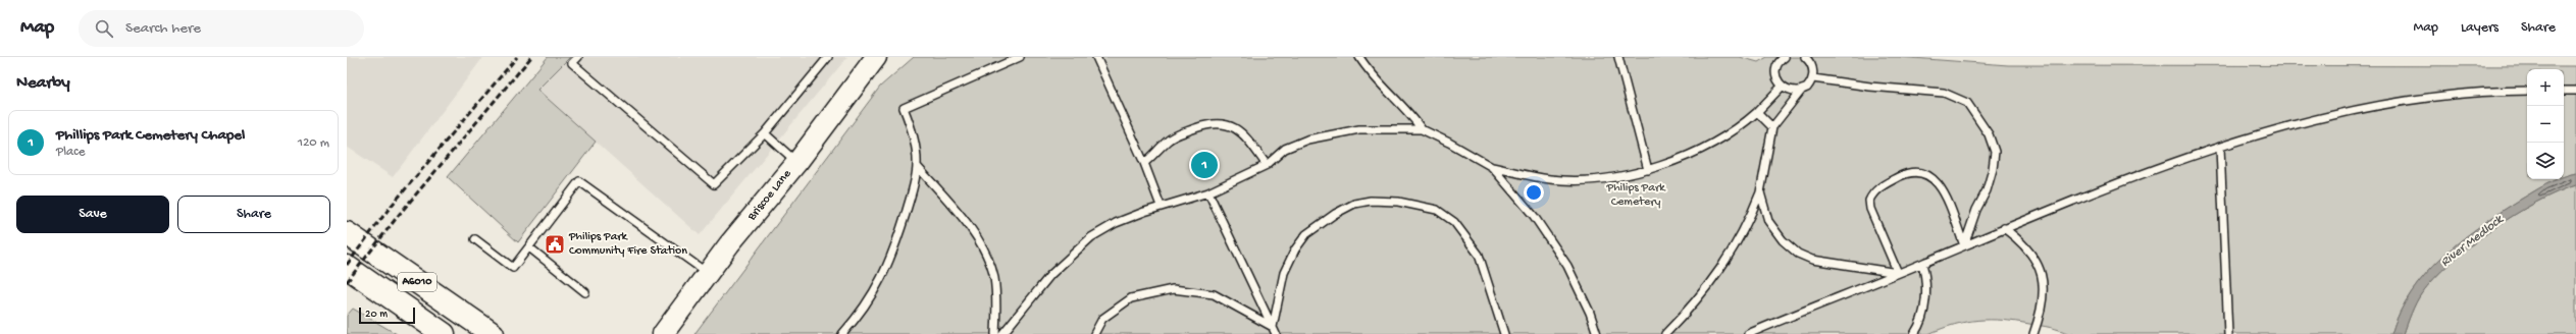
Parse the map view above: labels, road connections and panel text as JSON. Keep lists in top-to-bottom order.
{
  "streets": {
    "highway": ["A6010"],
    "street": ["Briscoe Lane"]
  },
  "water": ["River Medlock"],
  "parks": ["Philips Park Cemetery"],
  "places": {
    "public building": ["Philips Park Community Fire Station"]
  },
  "scale_bar": "20 m",
  "page": {
    "header": "Map",
    "search": "Search here",
    "nav": ["Map", "Layers", "Share"],
    "heading": "Nearby",
    "map_buttons": ["+", "−"],
    "list": [
      {
        "mark": "1",
        "name": "Phillips Park Cemetery Chapel",
        "note": "Place",
        "value": "120 m"
      }
    ],
    "pins": "1",
    "buttons": ["Save", "Share"],
    "scale": "20 m"
  }
}
